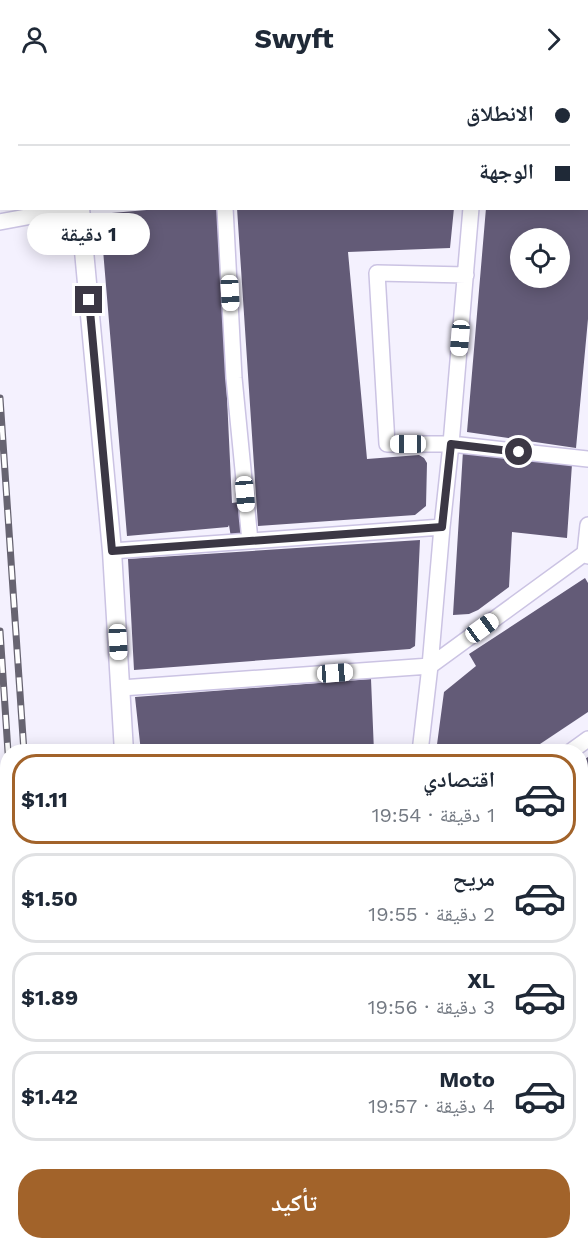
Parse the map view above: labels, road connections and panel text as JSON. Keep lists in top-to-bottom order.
{
  "page": {
    "header": "Swyft",
    "banner": ["الانطلاق", "الوجهة"],
    "bubble": "1 دقيقة",
    "list": [
      {
        "name": "اقتصادي",
        "note": "1 دقيقة · 19:54",
        "value": "$1.11"
      },
      {
        "name": "مريح",
        "note": "2 دقيقة · 19:55",
        "value": "$1.50"
      },
      {
        "name": "XL",
        "note": "3 دقيقة · 19:56",
        "value": "$1.89"
      },
      {
        "name": "Moto",
        "note": "4 دقيقة · 19:57",
        "value": "$1.42"
      }
    ],
    "buttons": "تأكيد"
  }
}
